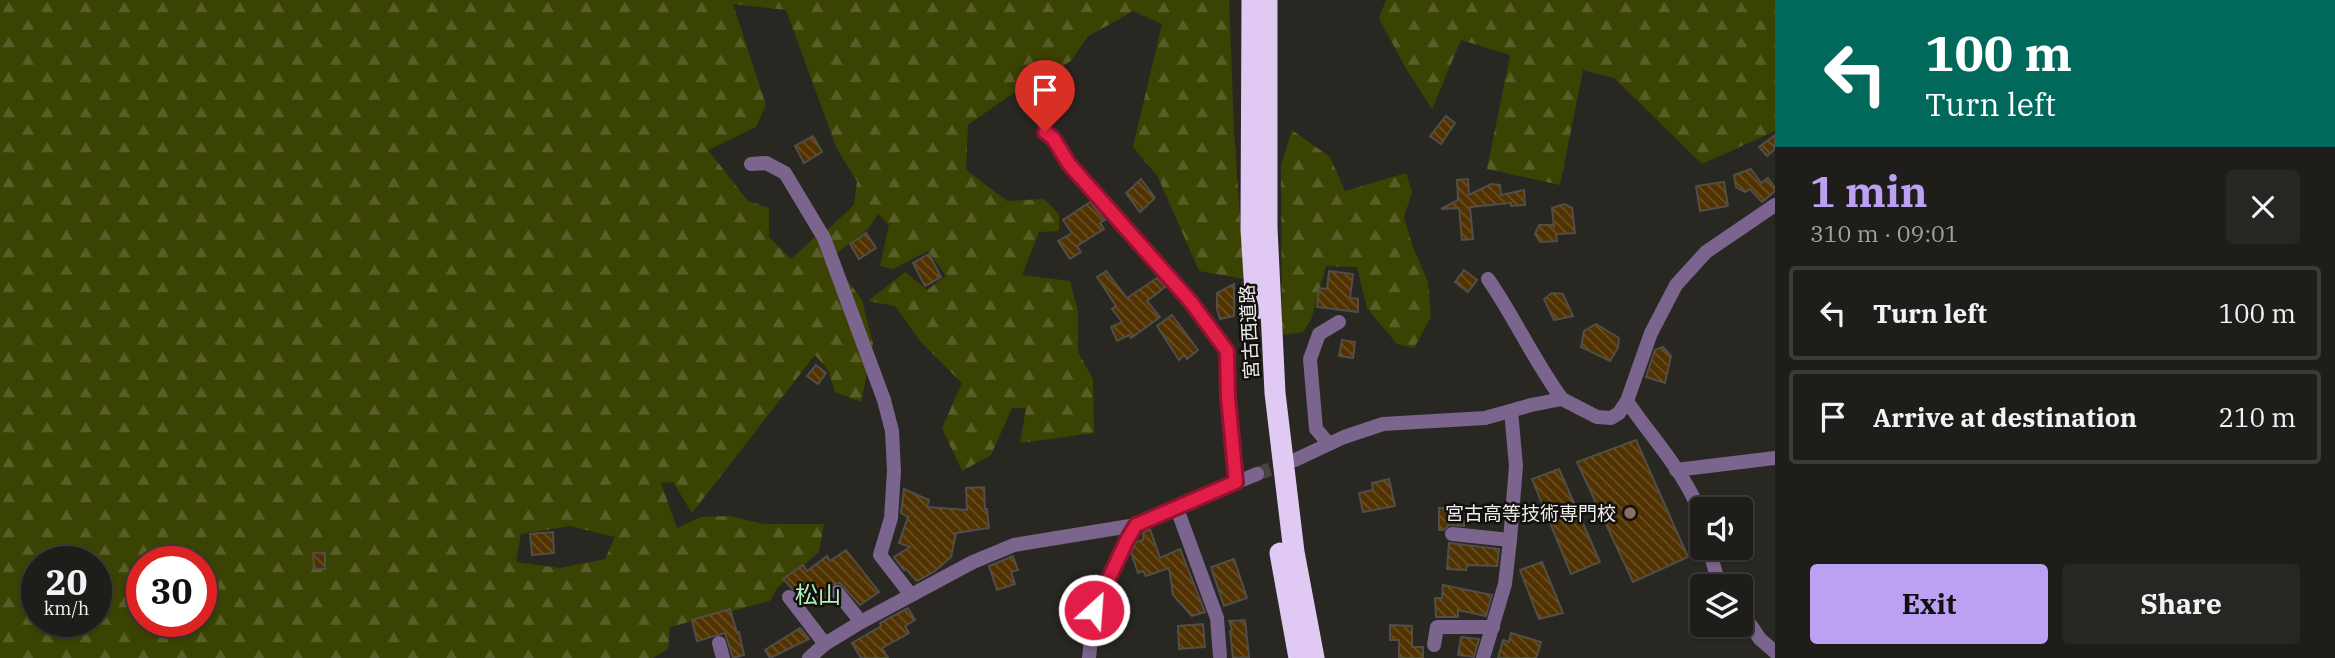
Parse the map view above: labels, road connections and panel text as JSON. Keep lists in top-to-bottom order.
{
  "streets": {
    "highway": ["宮古西道路"]
  },
  "districts": ["松山"],
  "places": ["宮古高等技術専門校"],
  "page": {
    "turn": ["100 m", "Turn left"],
    "heading": ["1 min", "310 m · 09:01"],
    "list": [
      {
        "name": "Turn left",
        "value": "100 m"
      },
      {
        "name": "Arrive at destination",
        "value": "210 m"
      }
    ],
    "speed": "20 km/h",
    "limit": "30",
    "buttons": ["Exit", "Share"]
  }
}
